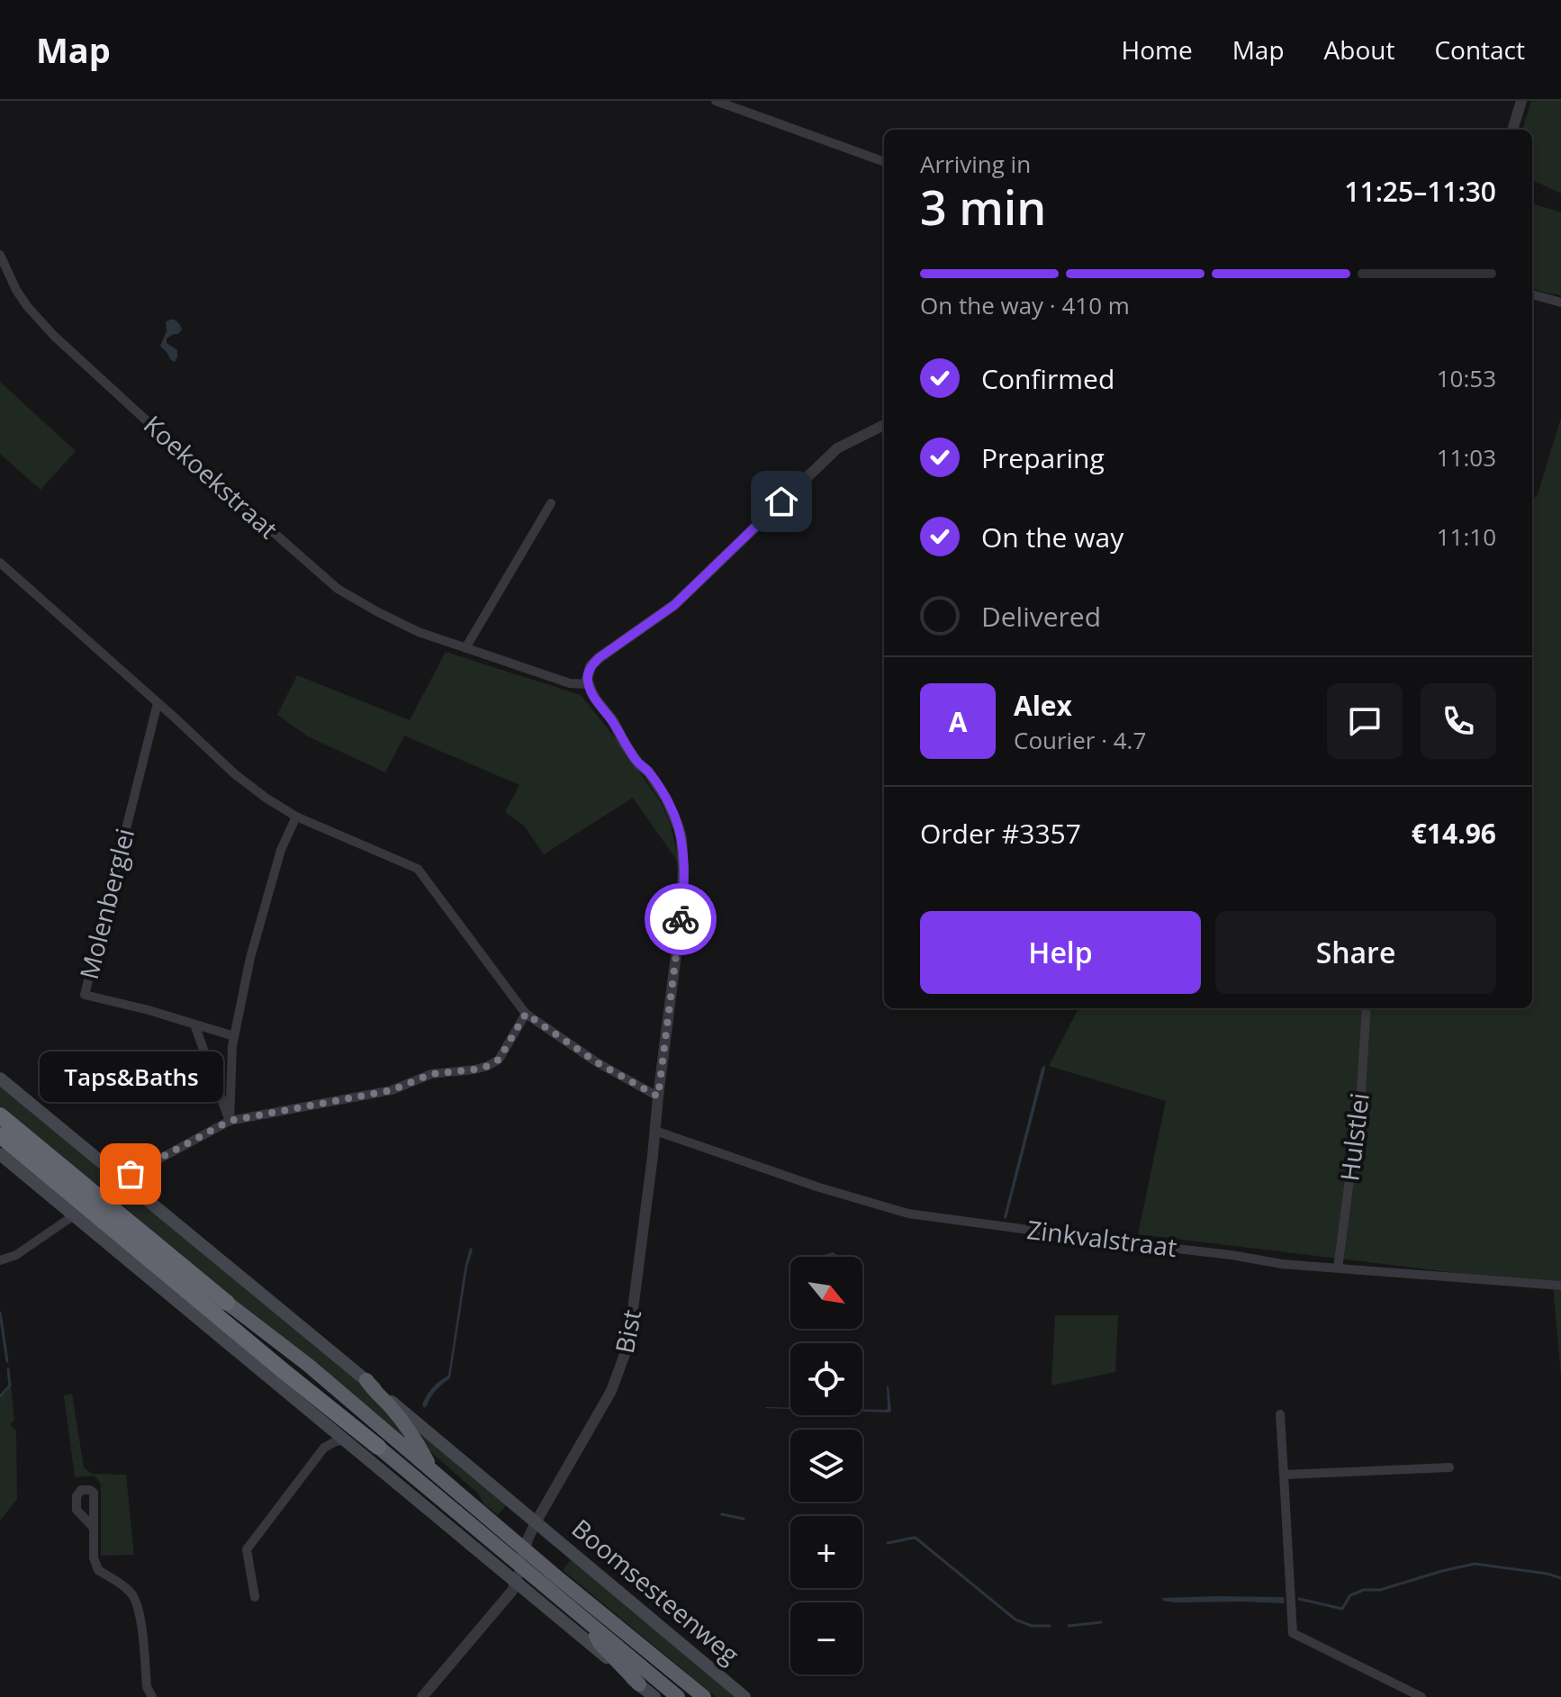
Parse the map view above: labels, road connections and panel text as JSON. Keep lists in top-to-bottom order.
{
  "streets": {
    "main road": ["Boomsesteenweg"],
    "street": [
      "Koekoekstraat",
      "Molenberglei",
      "Hulstlei",
      "Zinkvalstraat",
      "Bist"
    ]
  },
  "crossings": [
    ["Koekoekstraat", "Bist"],
    ["Hulstlei", "Zinkvalstraat"],
    ["Zinkvalstraat", "Bist"],
    ["Bist", "Boomsesteenweg"]
  ],
  "places": ["Taps&Baths"],
  "north": "bottom right",
  "page": {
    "header": "Map",
    "nav": [
      "Home",
      "Map",
      "About",
      "Contact"
    ],
    "heading": ["3 min", "Arriving in", "11:25–11:30"],
    "panel": [
      "Alex",
      "Courier · 4.7",
      "Order #3357",
      "€14.96"
    ],
    "bar": "On the way · 410 m",
    "list": [
      ["Confirmed", "10:53"],
      ["Preparing", "11:03"],
      ["On the way", "11:10"],
      "Delivered"
    ],
    "round": "A",
    "buttons": ["Help", "Share"],
    "bubble": "Taps&Baths",
    "map_buttons": ["+", "−"]
  }
}
